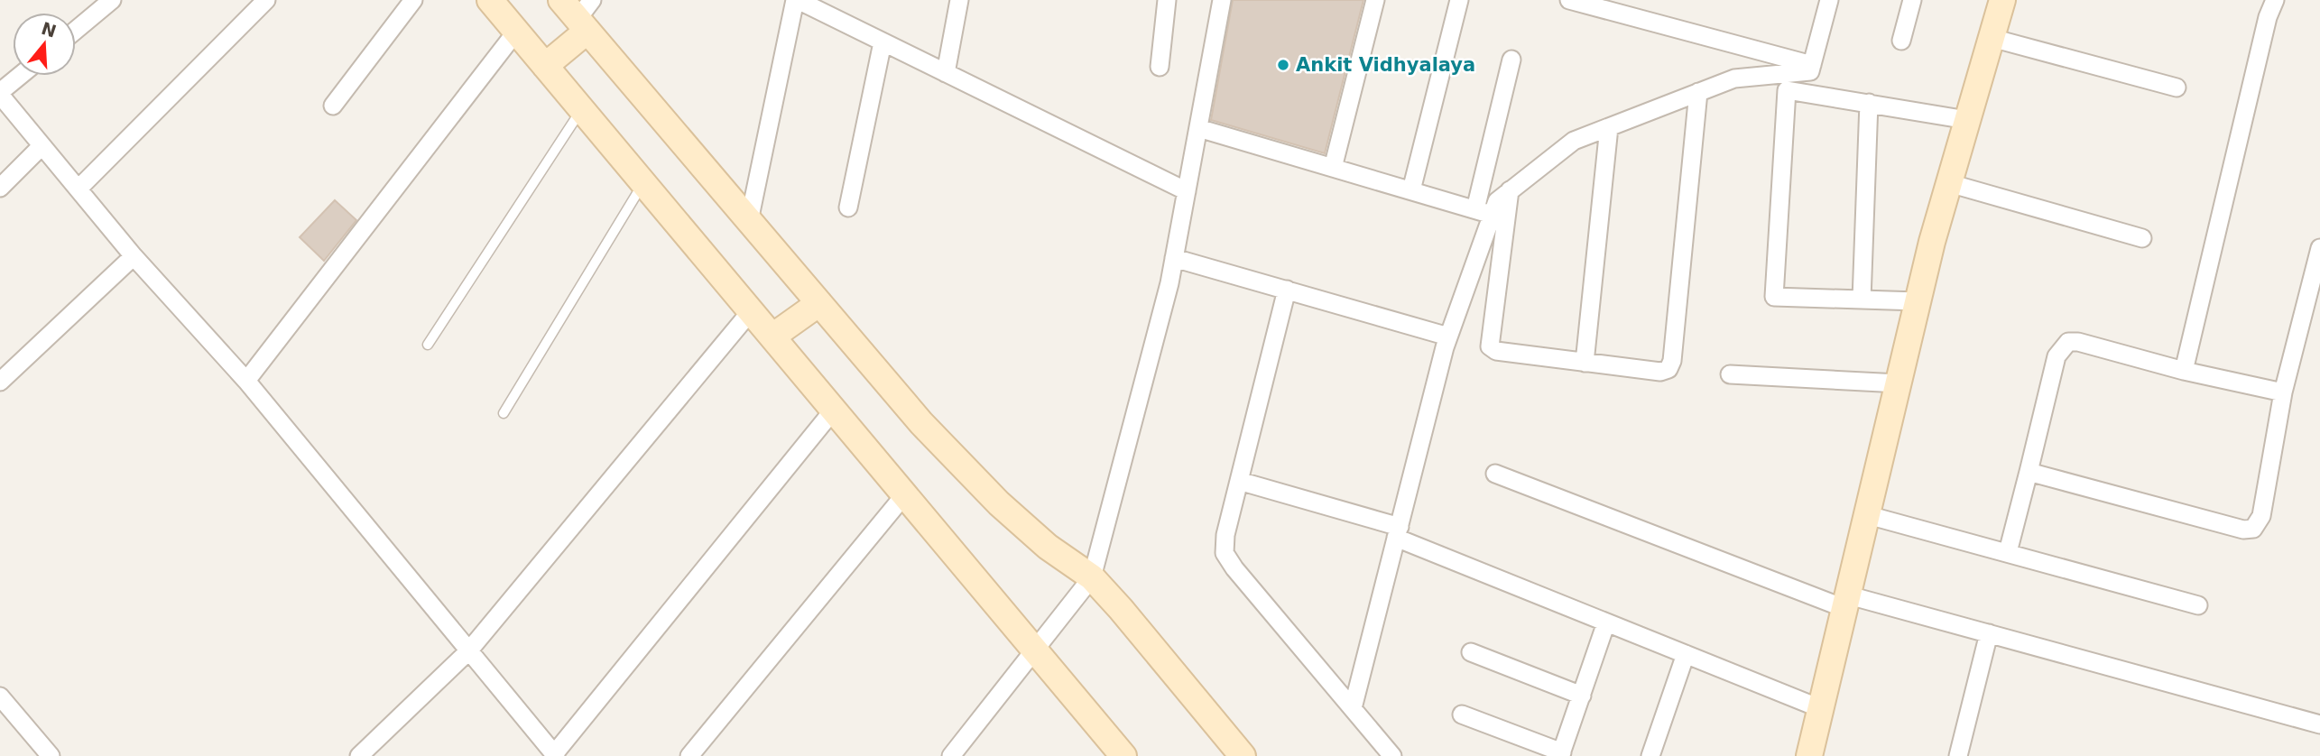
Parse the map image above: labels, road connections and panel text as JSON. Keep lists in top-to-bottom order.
{
  "places": ["Ankit Vidhyalaya"],
  "north": "top"
}
